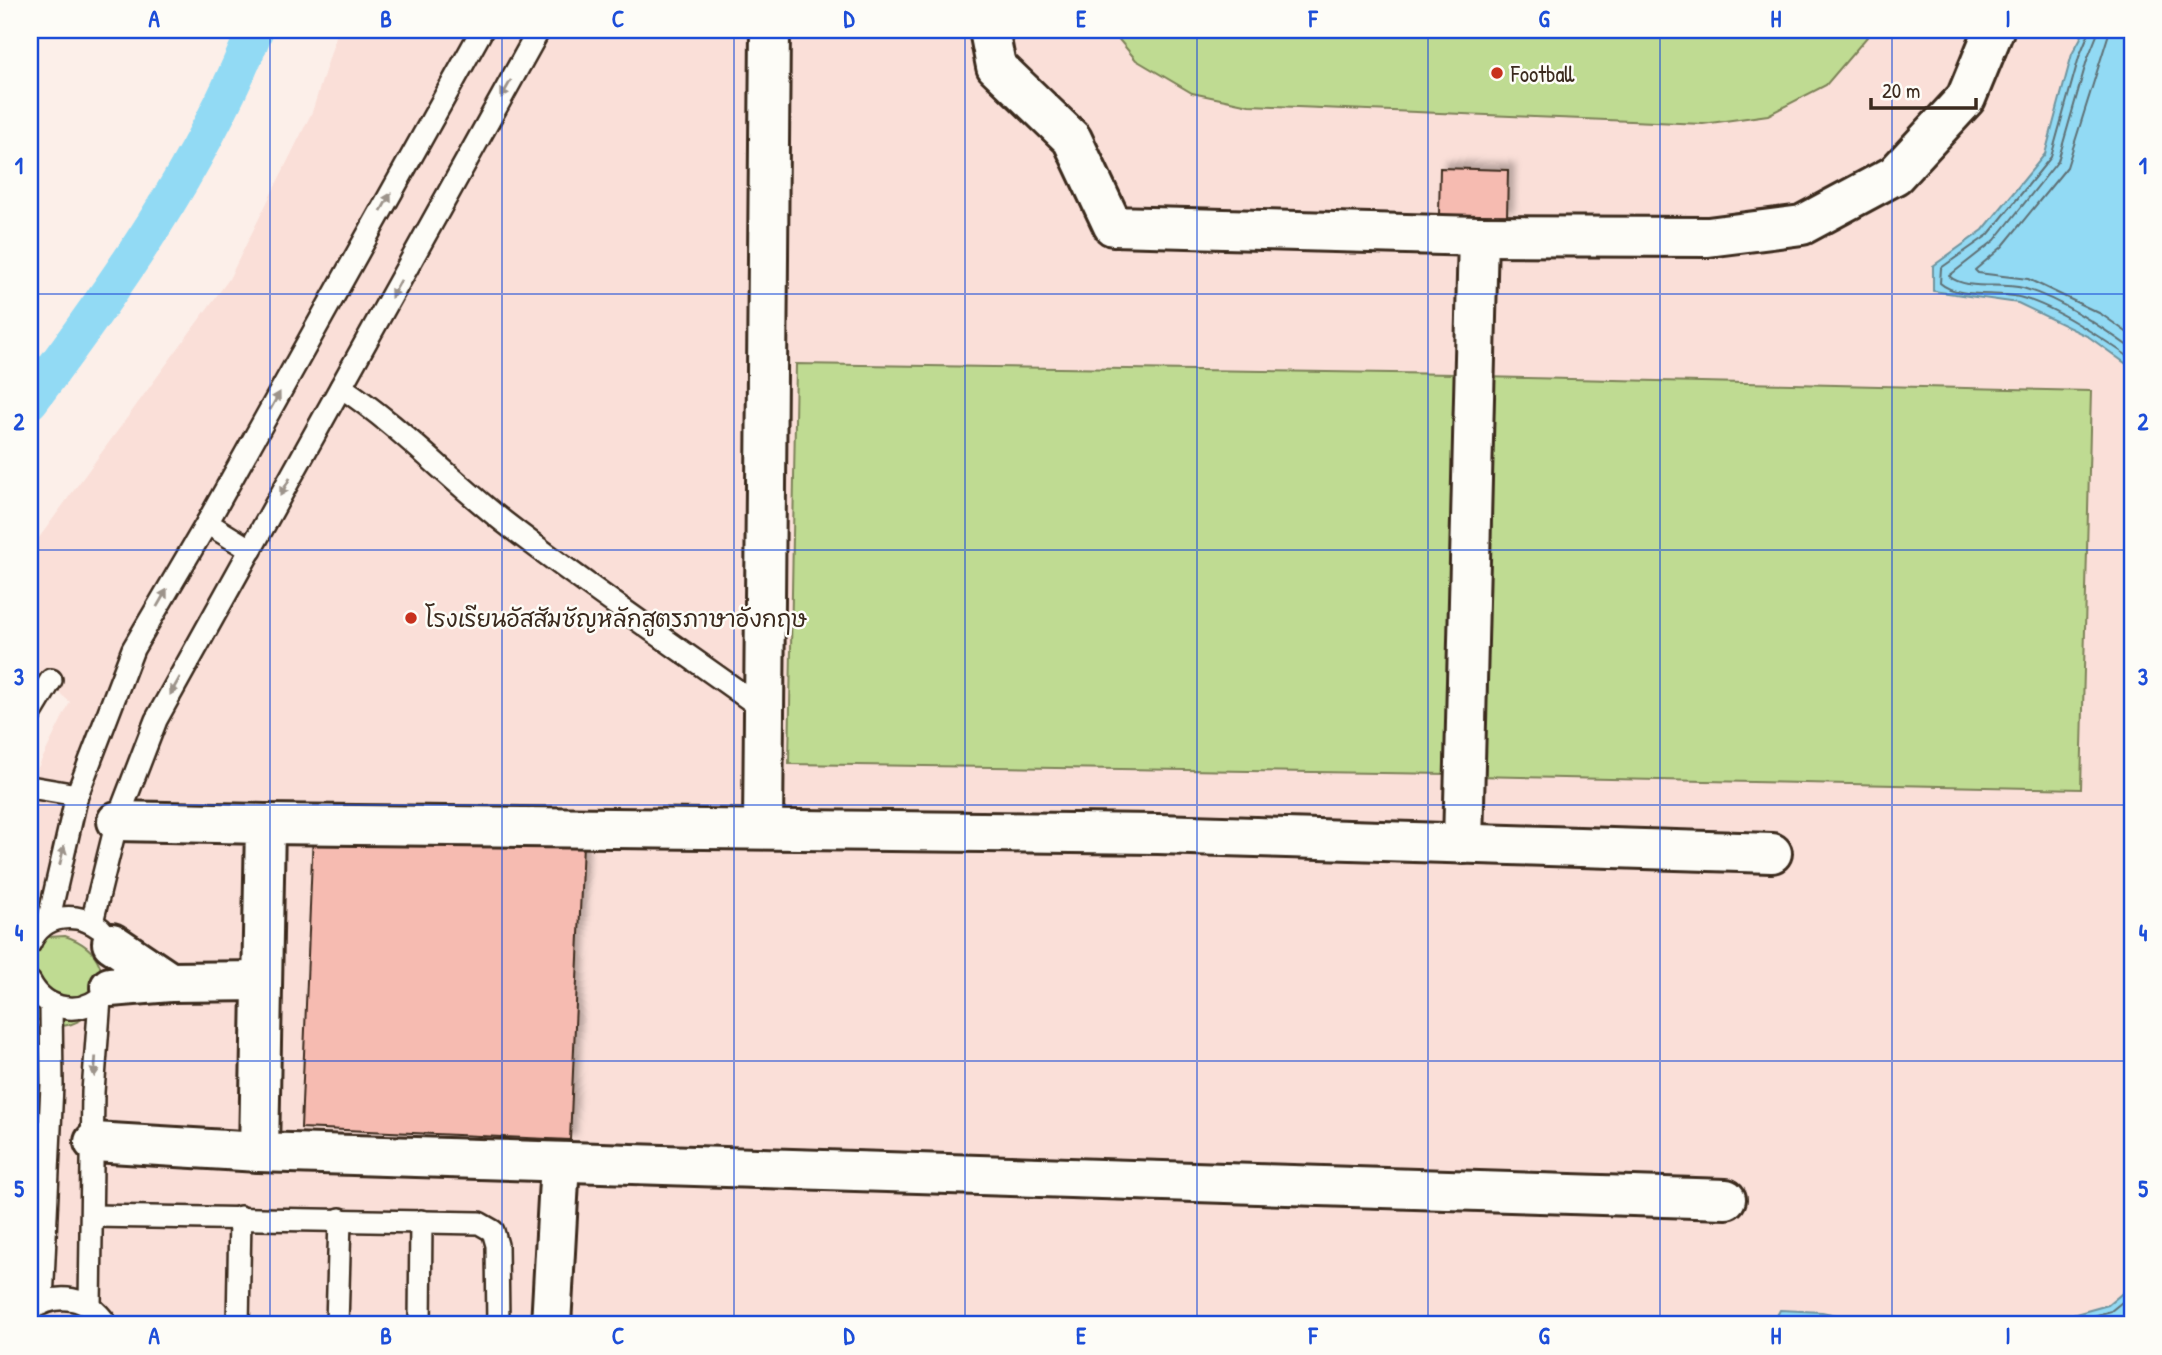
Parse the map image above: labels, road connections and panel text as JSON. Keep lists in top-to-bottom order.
{
  "places": ["Football", "โรงเรียนอัสสัมชัญหลักสูตรภาษาอังกฤษ"],
  "scale_bar": "20 m",
  "grid": {
    "columns": [
      "A",
      "B",
      "C",
      "D",
      "E",
      "F",
      "G",
      "H",
      "I"
    ],
    "rows": [
      "1",
      "2",
      "3",
      "4",
      "5"
    ]
  }
}
